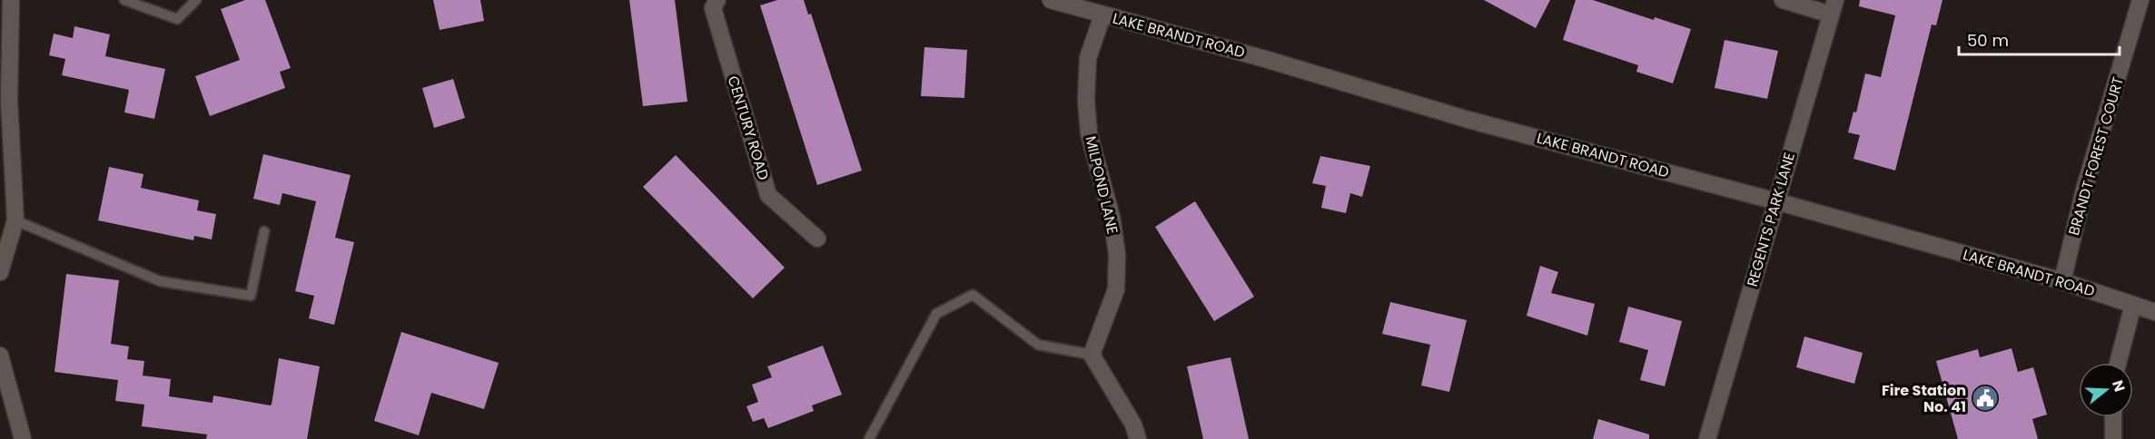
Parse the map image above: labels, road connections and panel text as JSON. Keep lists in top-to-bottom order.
{
  "streets": {
    "street": [
      "LAKE BRANDT ROAD",
      "CENTURY ROAD",
      "BRANDT FOREST COURT",
      "MILPOND LANE",
      "REGENTS PARK LANE"
    ]
  },
  "crossings": [
    ["LAKE BRANDT ROAD", "BRANDT FOREST COURT"],
    ["LAKE BRANDT ROAD", "MILPOND LANE"],
    ["LAKE BRANDT ROAD", "REGENTS PARK LANE"]
  ],
  "places": {
    "public building": ["Fire Station No. 41"]
  },
  "scale_bar": "50 m",
  "north": "right"
}
